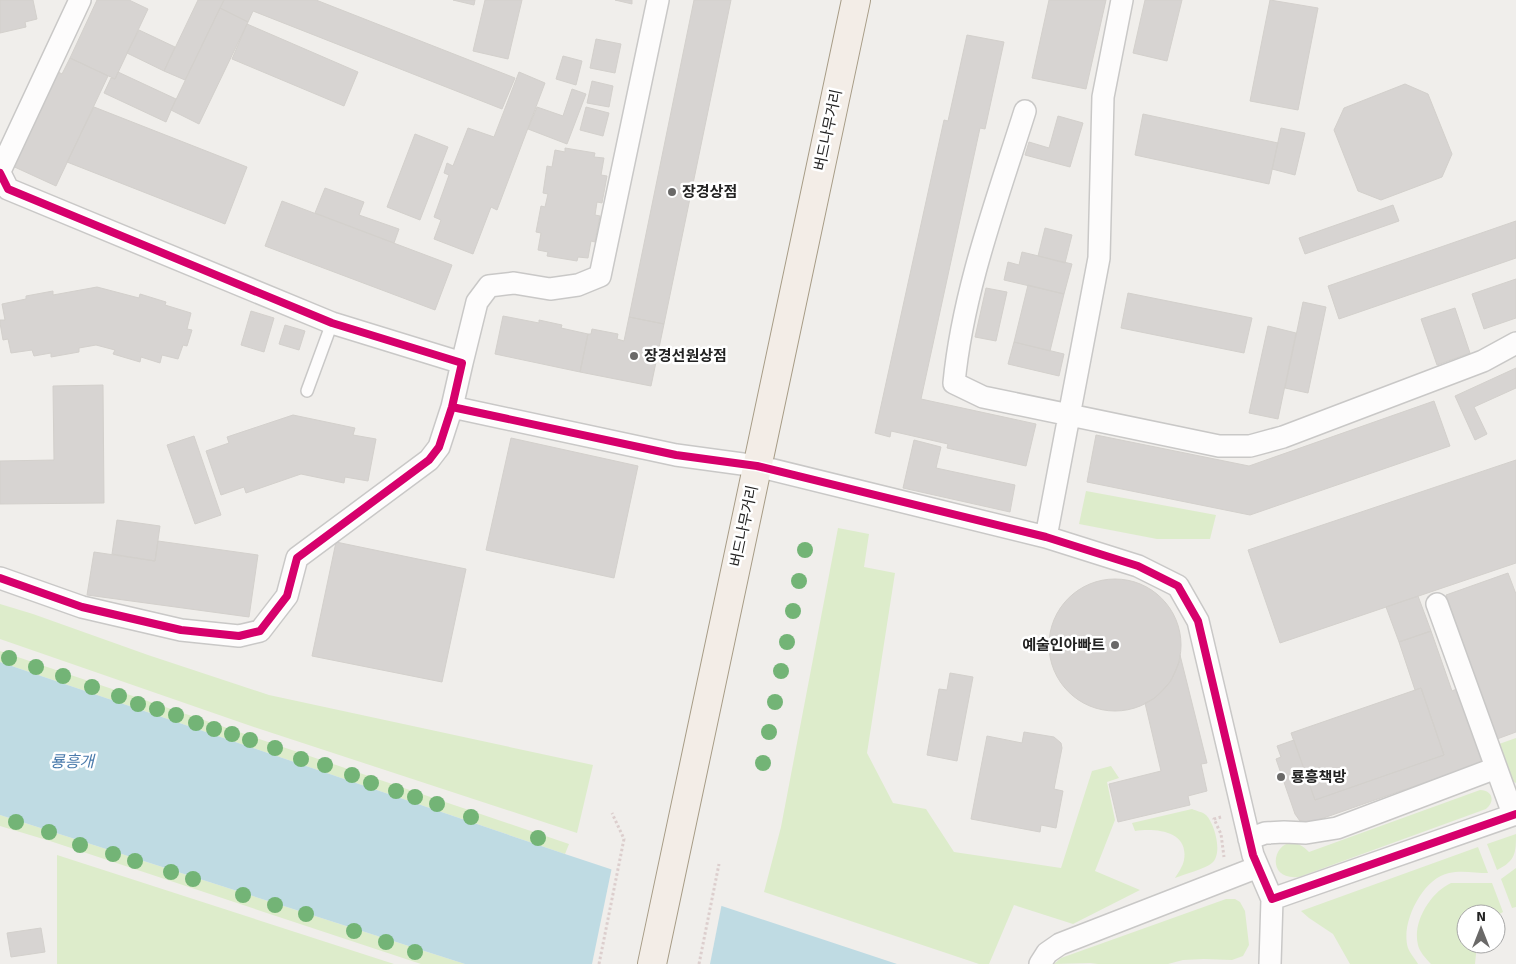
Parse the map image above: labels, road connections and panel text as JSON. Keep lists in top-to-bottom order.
{
  "streets": {
    "main road": ["버드나무거리"]
  },
  "water": ["룡흥개"],
  "places": [
    "장경상점",
    "장경선원상점",
    "예술인아빠트",
    "룡흥책방"
  ],
  "north": "top"
}
